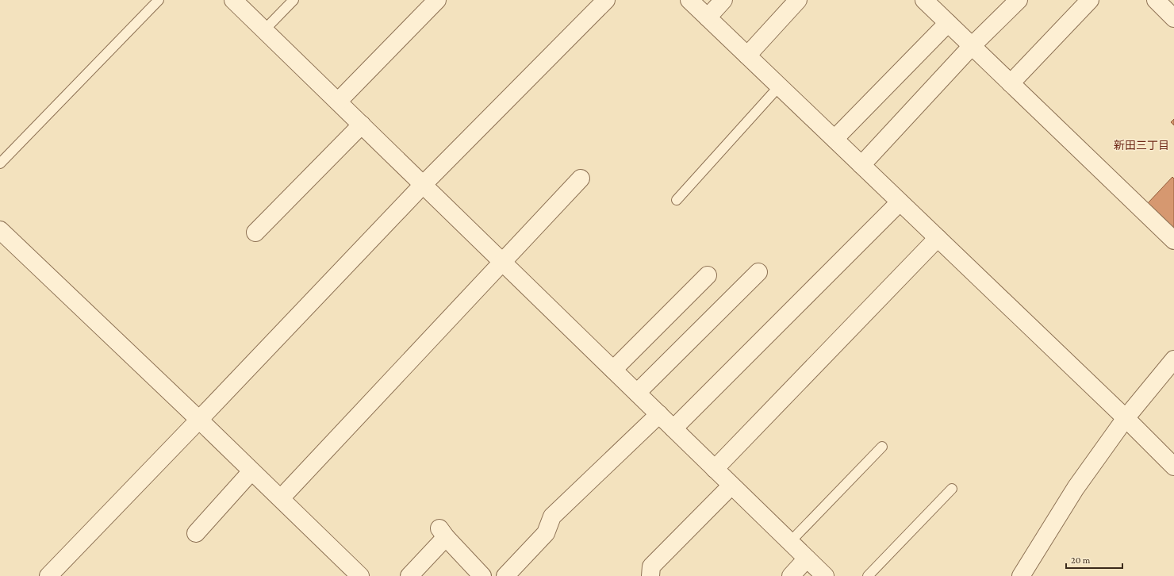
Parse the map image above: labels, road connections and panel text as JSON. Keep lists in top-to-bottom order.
{
  "districts": ["新田三丁目"],
  "scale_bar": "20 m"
}
